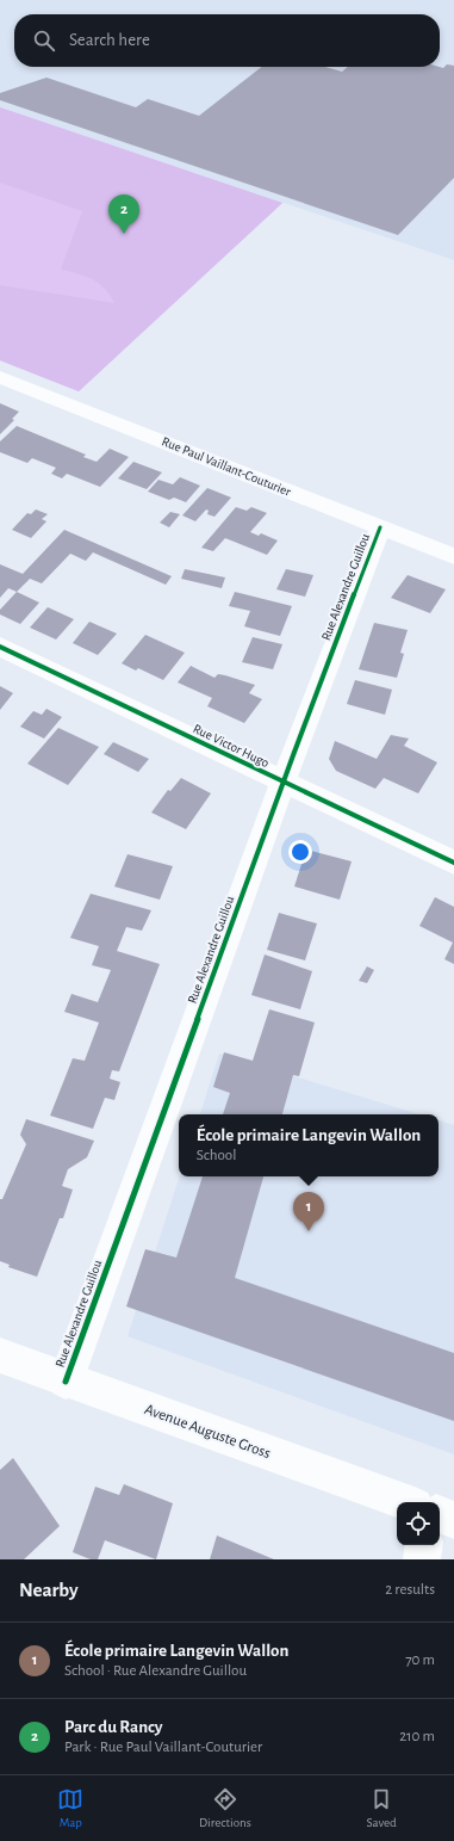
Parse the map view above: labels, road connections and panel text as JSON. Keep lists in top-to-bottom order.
{
  "streets": {
    "street": [
      "Rue Paul Vaillant-Couturier",
      "Rue Alexandre Guillou",
      "Rue Victor Hugo",
      "Avenue Auguste Gross"
    ]
  },
  "crossings": [
    ["Rue Paul Vaillant-Couturier", "Rue Alexandre Guillou"],
    ["Rue Alexandre Guillou", "Rue Victor Hugo"],
    ["Rue Alexandre Guillou", "Avenue Auguste Gross"]
  ],
  "page": {
    "search": "Search here",
    "pins": ["2", "1"],
    "popup": ["École primaire Langevin Wallon", "School"],
    "heading": ["Nearby", "2 results"],
    "list": [
      {
        "mark": "1",
        "name": "École primaire Langevin Wallon",
        "note": "School · Rue Alexandre Guillou",
        "value": "70 m"
      },
      {
        "mark": "2",
        "name": "Parc du Rancy",
        "note": "Park · Rue Paul Vaillant-Couturier",
        "value": "210 m"
      }
    ],
    "nav": ["Map", "Directions", "Saved"]
  }
}
